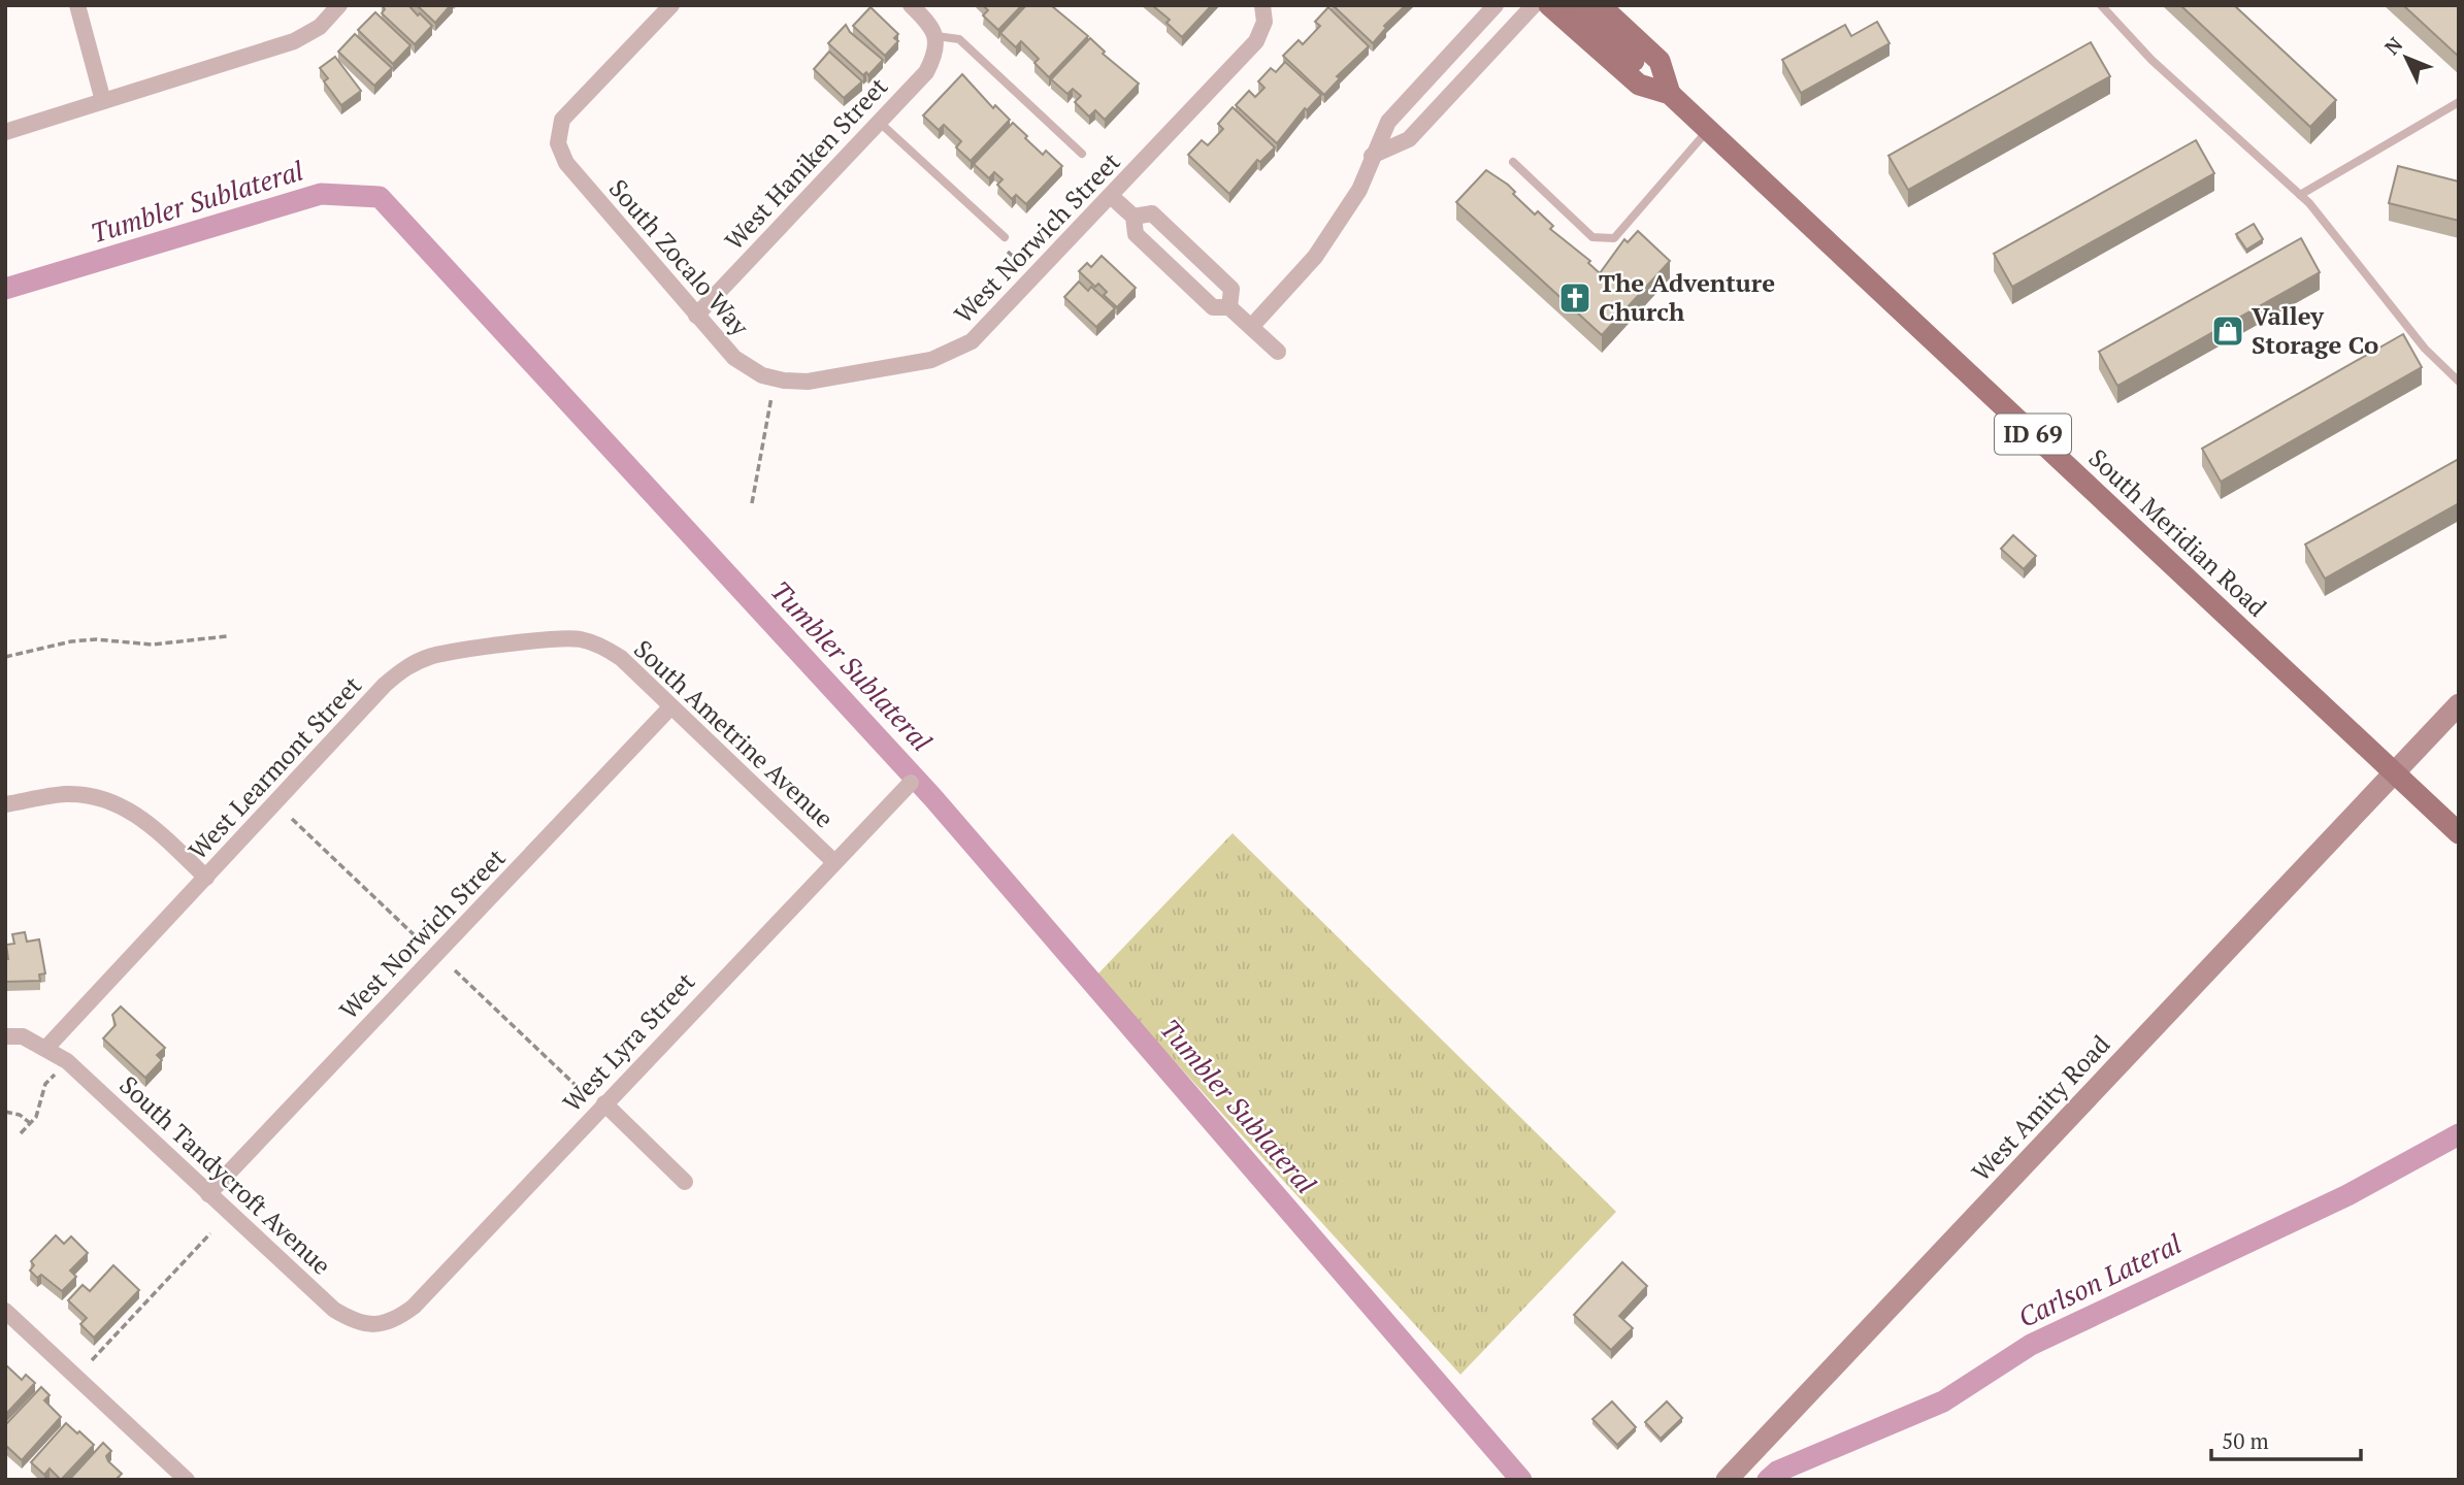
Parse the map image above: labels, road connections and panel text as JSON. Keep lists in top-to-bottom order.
{
  "streets": {
    "main road": ["ID 69", "South Meridian Road", "West Amity Road"],
    "street": [
      "West Haniken Street",
      "West Norwich Street",
      "South Zocalo Way",
      "South Ametrine Avenue",
      "West Learmont Street",
      "West Lyra Street",
      "South Tandycroft Avenue"
    ]
  },
  "crossings": [
    ["West Haniken Street", "South Zocalo Way"],
    ["West Norwich Street", "South Zocalo Way"],
    ["West Norwich Street", "South Ametrine Avenue"],
    ["West Norwich Street", "South Tandycroft Avenue"],
    ["South Meridian Road", "West Amity Road"],
    ["South Ametrine Avenue", "West Learmont Street"],
    ["South Ametrine Avenue", "West Lyra Street"],
    ["West Learmont Street", "South Tandycroft Avenue"],
    ["West Lyra Street", "South Tandycroft Avenue"]
  ],
  "water": ["Tumbler Sublateral", "Carlson Lateral"],
  "places": {
    "church": ["The Adventure Church"],
    "shop": ["Valley Storage Co"]
  },
  "scale_bar": "50 m",
  "north": "top left"
}
